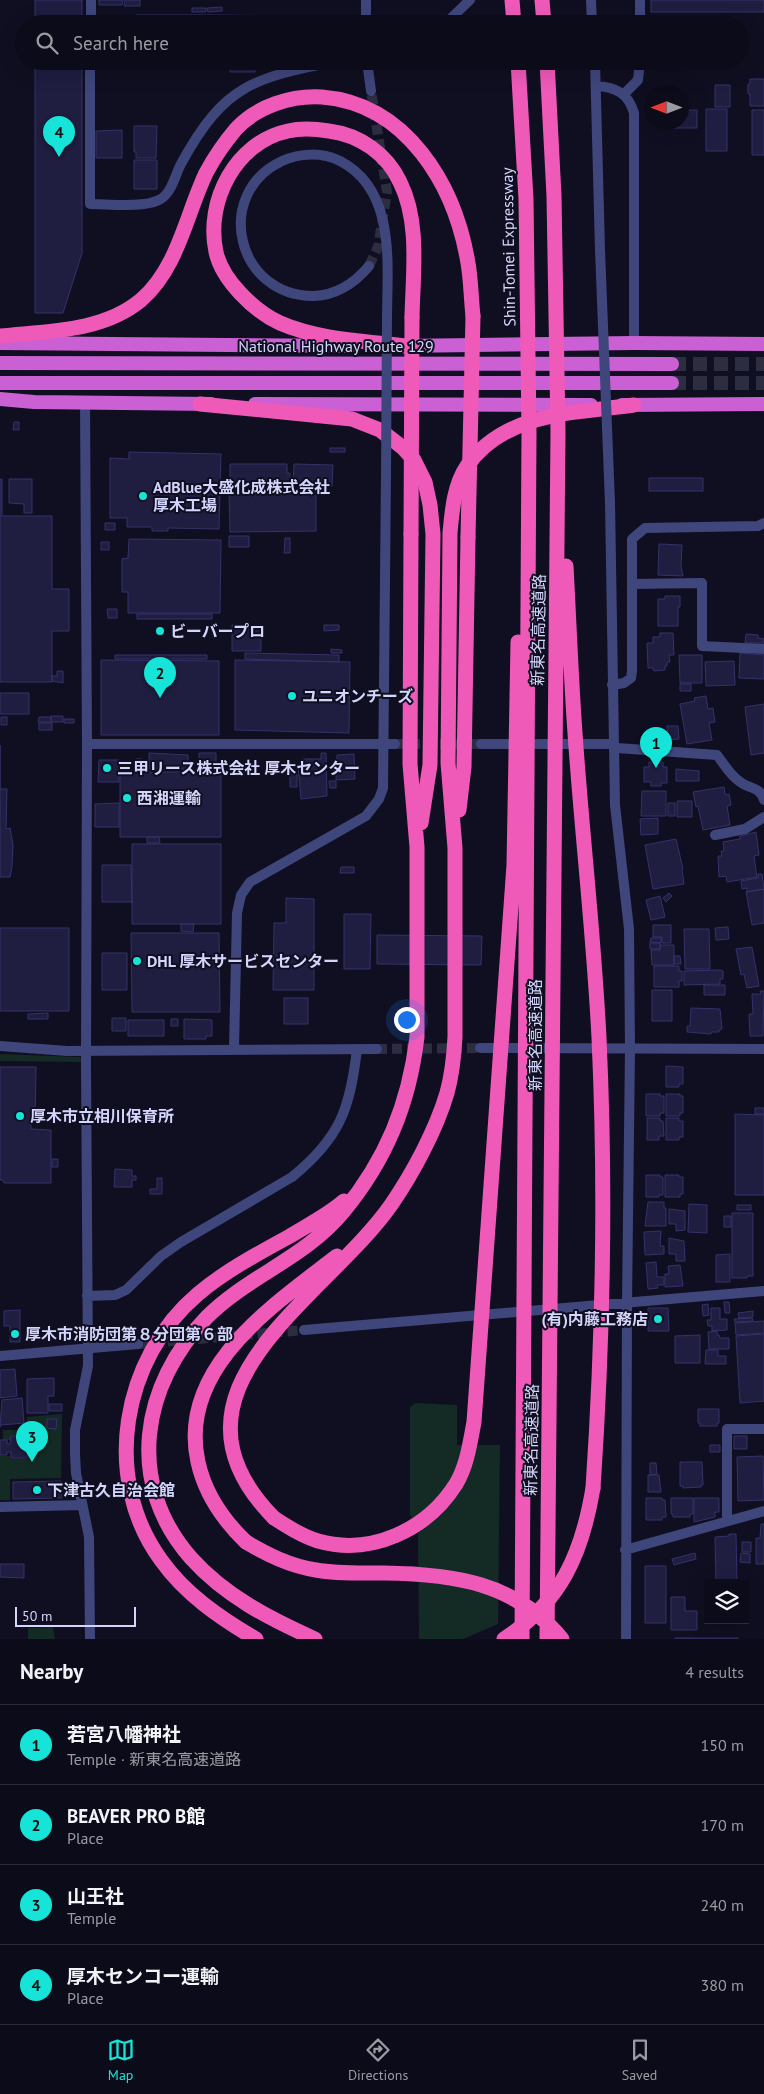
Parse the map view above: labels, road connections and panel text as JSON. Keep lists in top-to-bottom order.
{
  "streets": {
    "highway": ["Shin-Tomei Expressway", "National Highway Route 129", "新東名高速道路"]
  },
  "crossings": [
    ["Shin-Tomei Expressway", "新東名高速道路"]
  ],
  "places": [
    "AdBlue大盛化成株式会社 厚木工場",
    "ビーバープロ",
    "ユニオンチーズ",
    "三甲リース株式会社 厚木センター",
    "西湘運輸",
    "DHL 厚木サービスセンター",
    "厚木市立相川保育所",
    "(有)内藤工務店",
    "厚木市消防団第８分団第６部",
    "下津古久自治会館"
  ],
  "scale_bar": "50 m",
  "north": "left",
  "page": {
    "search": "Search here",
    "pins": [
      "4",
      "2",
      "1",
      "3"
    ],
    "scale": "50 m",
    "heading": ["Nearby", "4 results"],
    "list": [
      {
        "mark": "1",
        "name": "若宮八幡神社",
        "note": "Temple · 新東名高速道路",
        "value": "150 m"
      },
      {
        "mark": "2",
        "name": "BEAVER PRO B館",
        "note": "Place",
        "value": "170 m"
      },
      {
        "mark": "3",
        "name": "山王社",
        "note": "Temple",
        "value": "240 m"
      },
      {
        "mark": "4",
        "name": "厚木センコー運輸",
        "note": "Place",
        "value": "380 m"
      }
    ],
    "nav": ["Map", "Directions", "Saved"]
  }
}
